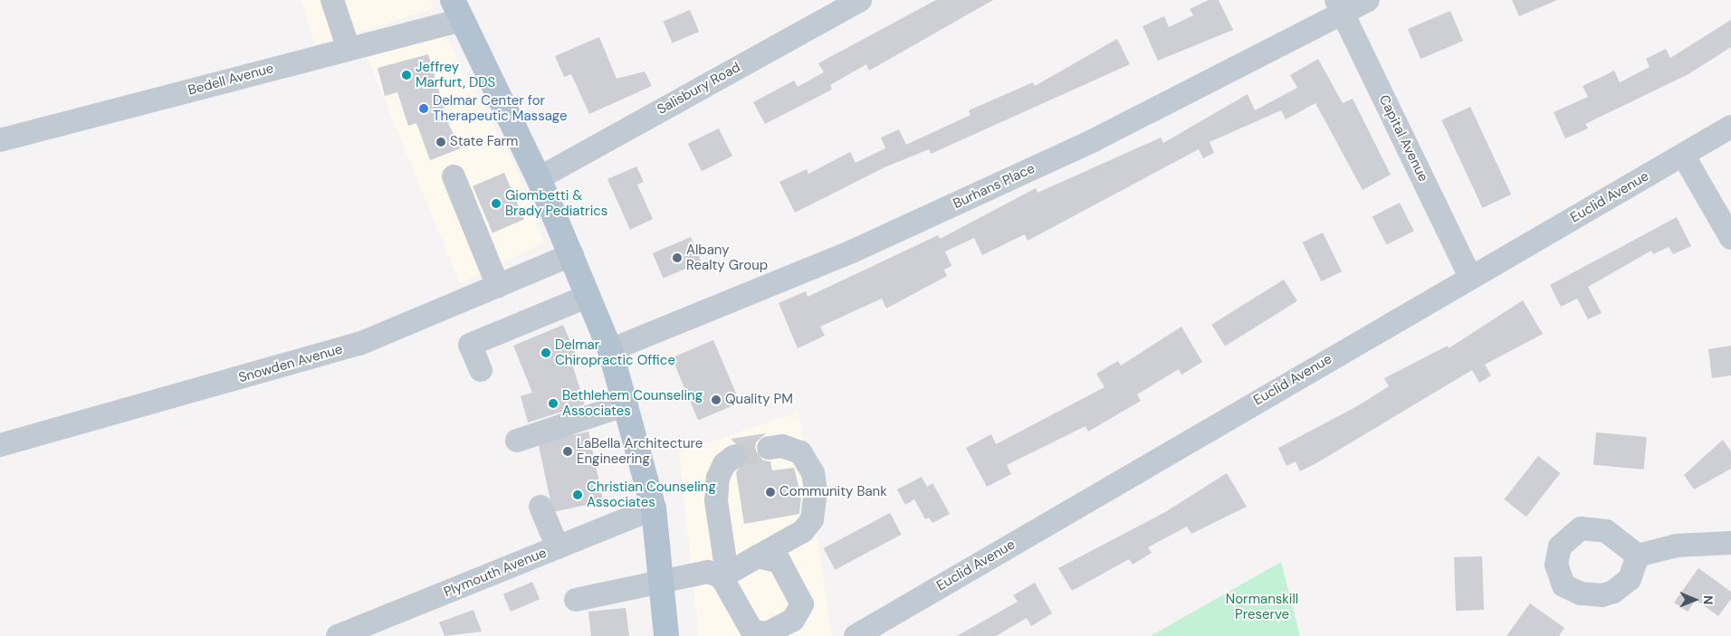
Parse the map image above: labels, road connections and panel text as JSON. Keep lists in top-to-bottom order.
{
  "streets": {
    "street": [
      "Bedell Avenue",
      "Salisbury Road",
      "Capital Avenue",
      "Burhans Place",
      "Euclid Avenue",
      "Snowden Avenue",
      "Plymouth Avenue"
    ]
  },
  "crossings": [
    ["Capital Avenue", "Burhans Place"],
    ["Capital Avenue", "Euclid Avenue"]
  ],
  "parks": ["Normanskill Preserve"],
  "places": [
    "Jeffrey Marfurt, DDS",
    "Delmar Center for Therapeutic Massage",
    "State Farm",
    "Giombetti & Brady Pediatrics",
    "Albany Realty Group",
    "Delmar Chiropractic Office",
    "Quality PM",
    "Bethlehem Counseling Associates",
    "LaBella Architecture Engineering",
    "Community Bank",
    "Christian Counseling Associates"
  ],
  "north": "right"
}
